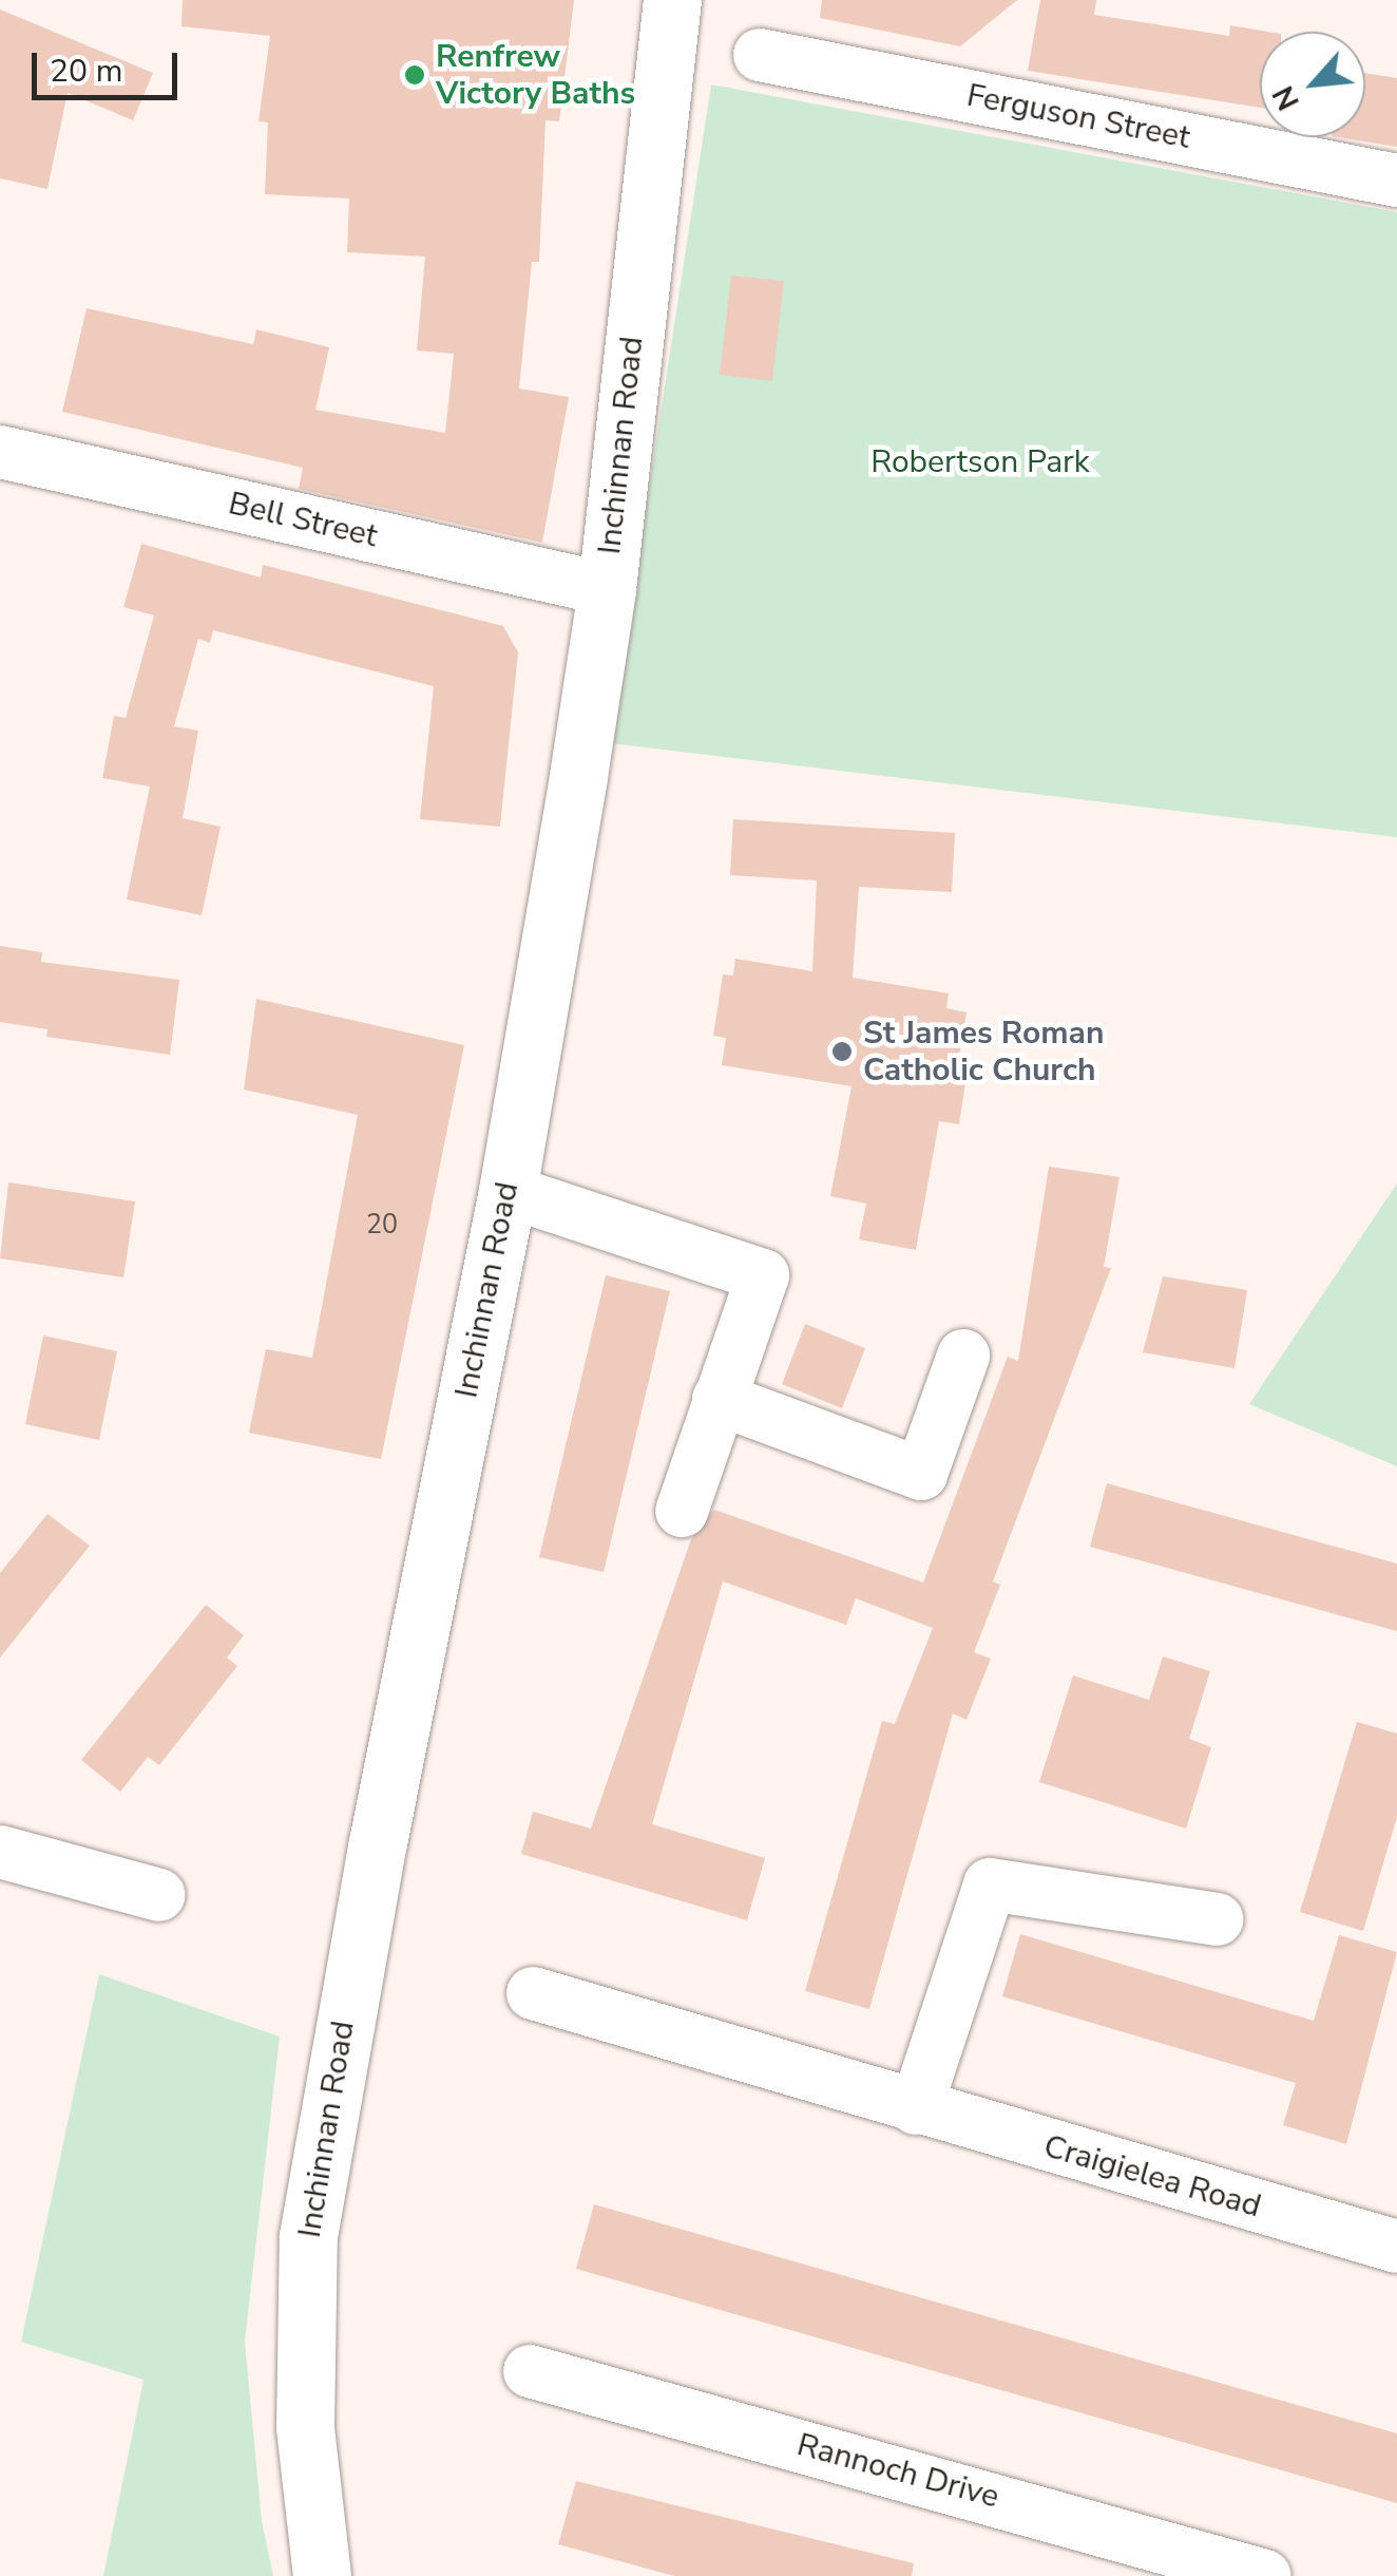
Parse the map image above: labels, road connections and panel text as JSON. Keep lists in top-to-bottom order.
{
  "streets": {
    "main road": ["Inchinnan Road"],
    "street": [
      "Ferguson Street",
      "Bell Street",
      "Craigielea Road",
      "Rannoch Drive"
    ]
  },
  "crossings": [
    ["Inchinnan Road", "Bell Street"]
  ],
  "parks": ["Robertson Park"],
  "places": ["Renfrew Victory Baths", "St James Roman Catholic Church"],
  "house_numbers": ["20"],
  "scale_bar": "20 m",
  "north": "bottom left"
}
